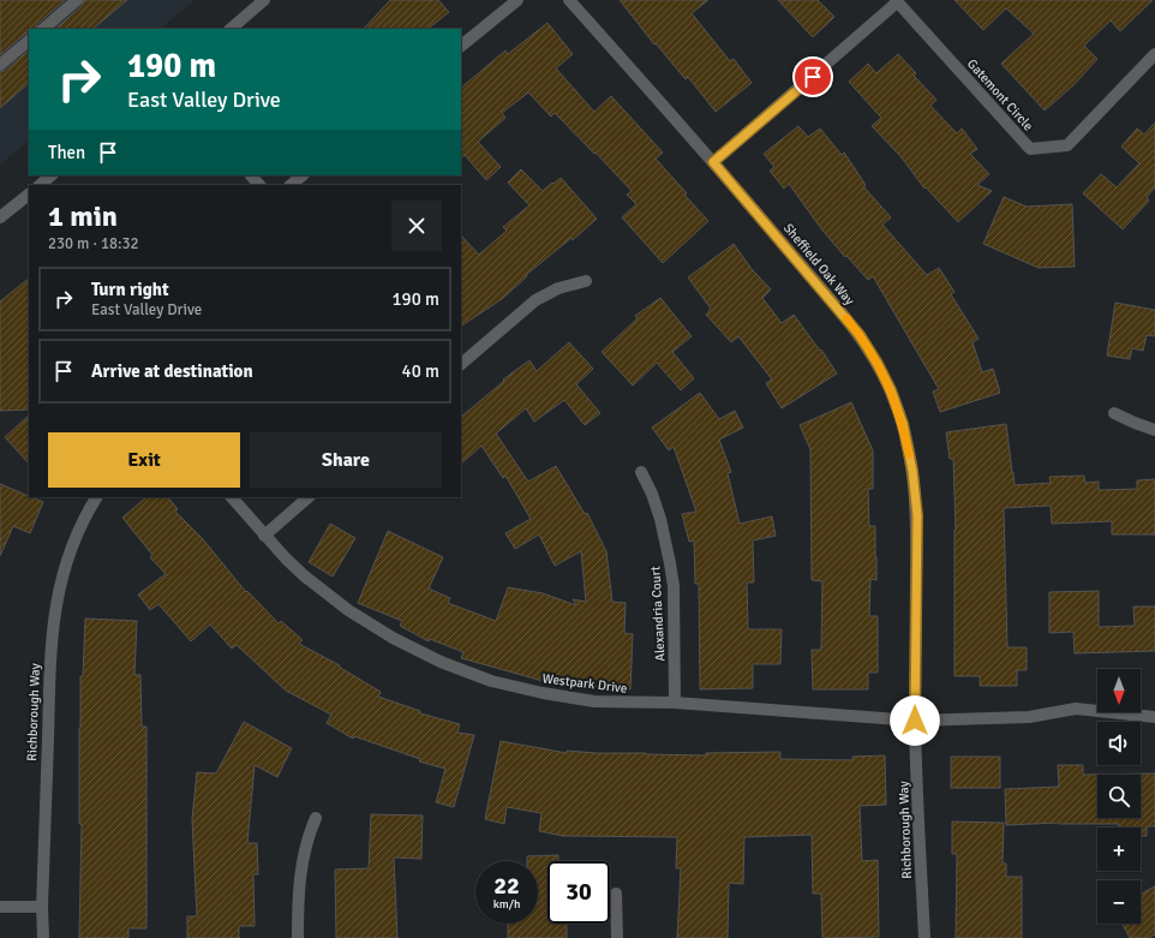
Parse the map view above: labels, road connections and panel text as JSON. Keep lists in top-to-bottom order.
{
  "streets": {
    "street": [
      "Gatemont Circle",
      "Sheffield Oak Way",
      "Alexandria Court",
      "Westpark Drive",
      "Richborough Way"
    ]
  },
  "crossings": [
    ["Sheffield Oak Way", "Westpark Drive"],
    ["Sheffield Oak Way", "Richborough Way"],
    ["Alexandria Court", "Westpark Drive"],
    ["Westpark Drive", "Richborough Way"]
  ],
  "north": "bottom",
  "page": {
    "turn": ["190 m", "East Valley Drive"],
    "then": "Then",
    "heading": ["1 min", "230 m · 18:32"],
    "list": [
      {
        "name": "Turn right",
        "note": "East Valley Drive",
        "value": "190 m"
      },
      {
        "name": "Arrive at destination",
        "value": "40 m"
      }
    ],
    "buttons": ["Exit", "Share"],
    "map_buttons": ["+", "−"],
    "speed": "22 km/h",
    "limit": "30"
  }
}
